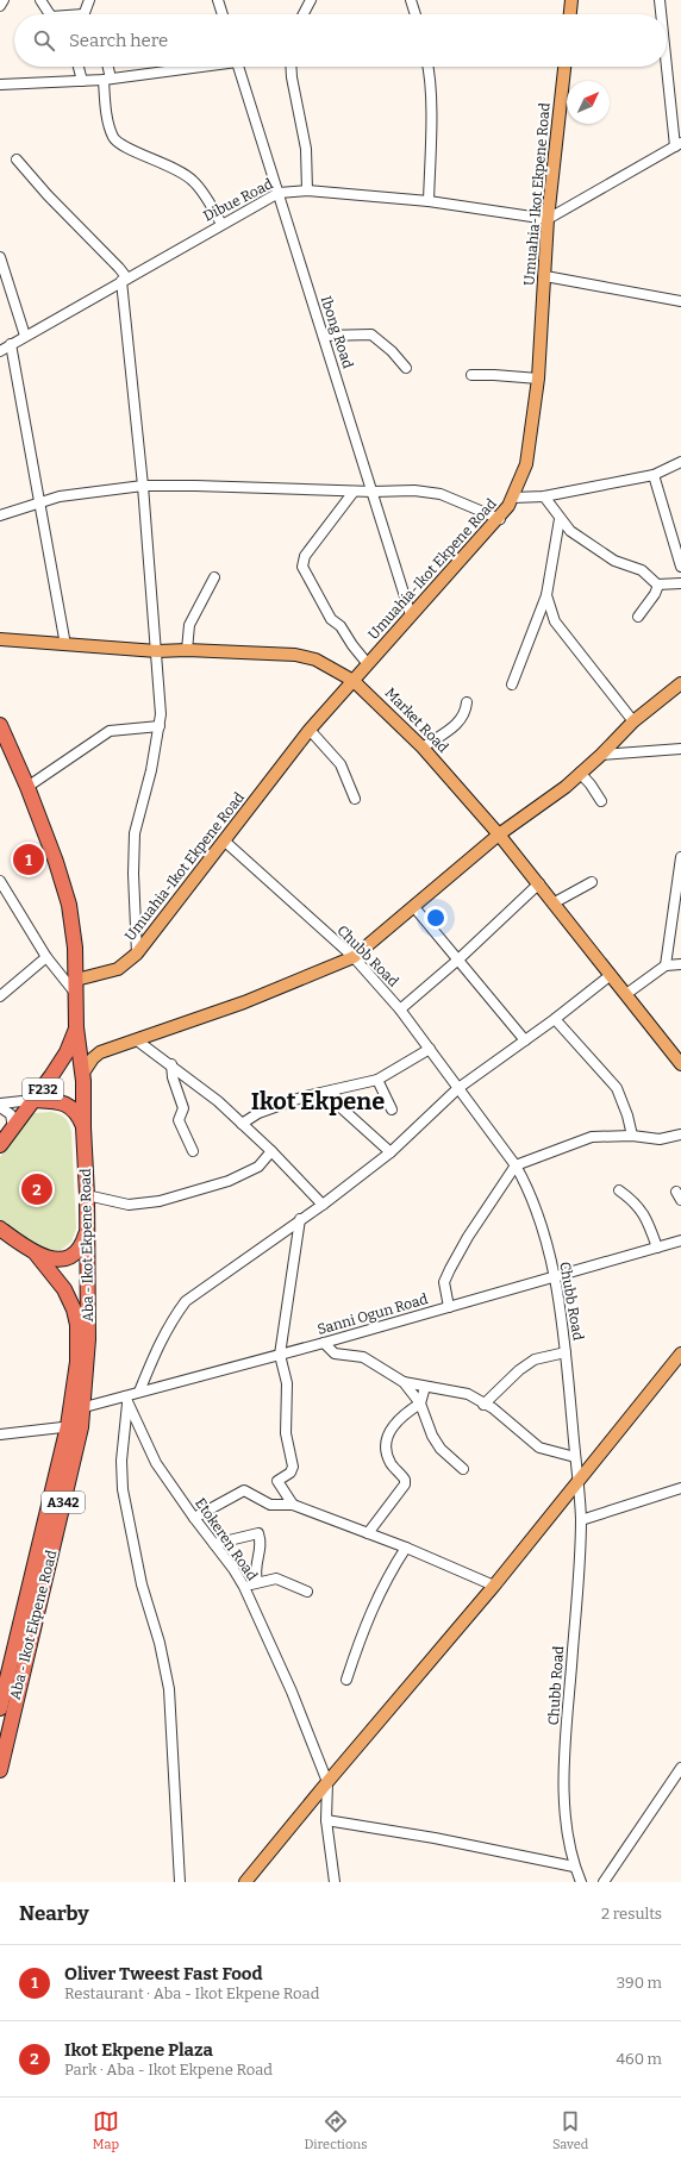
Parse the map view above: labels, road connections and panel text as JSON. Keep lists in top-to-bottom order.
{
  "streets": {
    "highway": ["F232", "Aba - Ikot Ekpene Road", "A342"],
    "main road": ["Umuahia-Ikot Ekpene Road", "Market Road"],
    "street": [
      "Dibue Road",
      "Ibong Road",
      "Chubb Road",
      "Sanni Ogun Road",
      "Etokeren Road"
    ]
  },
  "crossings": [
    ["Umuahia-Ikot Ekpene Road", "Dibue Road"],
    ["Umuahia-Ikot Ekpene Road", "Ibong Road"],
    ["Umuahia-Ikot Ekpene Road", "Market Road"],
    ["Umuahia-Ikot Ekpene Road", "Chubb Road"],
    ["Umuahia-Ikot Ekpene Road", "Aba - Ikot Ekpene Road"],
    ["Dibue Road", "Ibong Road"],
    ["Chubb Road", "Sanni Ogun Road"],
    ["F232", "Aba - Ikot Ekpene Road"],
    ["Aba - Ikot Ekpene Road", "Sanni Ogun Road"],
    ["Aba - Ikot Ekpene Road", "A342"],
    ["Sanni Ogun Road", "A342"],
    ["Sanni Ogun Road", "Etokeren Road"]
  ],
  "districts": ["Ikot Ekpene"],
  "north": "top right",
  "page": {
    "search": "Search here",
    "pins": ["1", "2"],
    "heading": ["Nearby", "2 results"],
    "list": [
      {
        "mark": "1",
        "name": "Oliver Tweest Fast Food",
        "note": "Restaurant · Aba - Ikot Ekpene Road",
        "value": "390 m"
      },
      {
        "mark": "2",
        "name": "Ikot Ekpene Plaza",
        "note": "Park · Aba - Ikot Ekpene Road",
        "value": "460 m"
      }
    ],
    "nav": ["Map", "Directions", "Saved"]
  }
}
